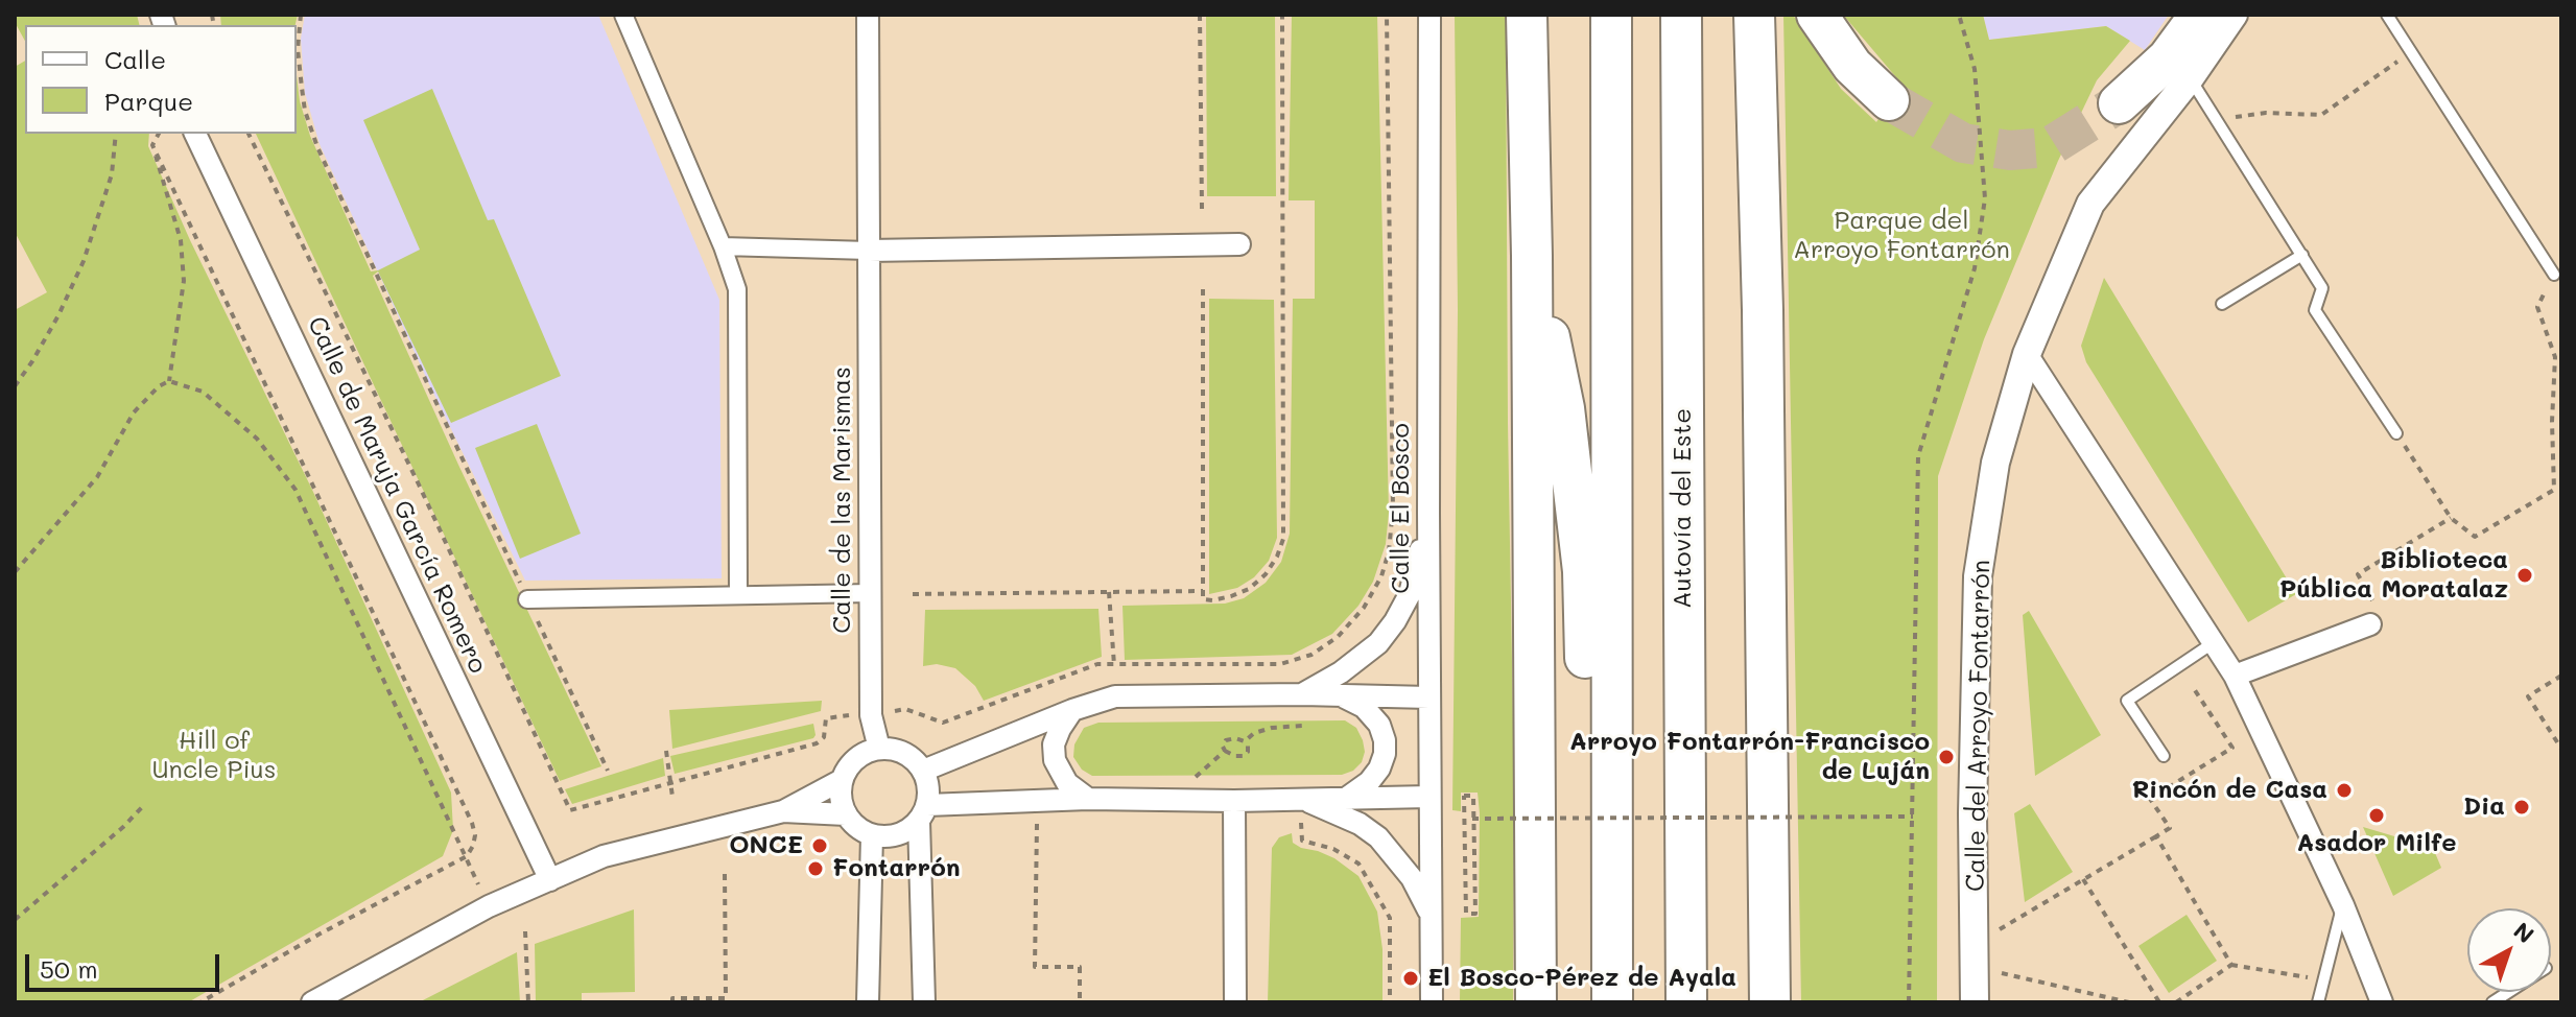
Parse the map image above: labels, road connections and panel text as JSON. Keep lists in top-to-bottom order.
{
  "streets": {
    "highway": ["Autovía del Este"],
    "street": [
      "Calle de Maruja García Romero",
      "Calle de las Marismas",
      "Calle El Bosco",
      "Calle del Arroyo Fontarrón"
    ]
  },
  "parks": ["Parque del Arroyo Fontarrón", "Hill of Uncle Pius"],
  "places": [
    "Biblioteca Pública Moratalaz",
    "Arroyo Fontarrón-Francisco de Luján",
    "Rincón de Casa",
    "Dia",
    "Asador Milfe",
    "ONCE",
    "Fontarrón",
    "El Bosco-Pérez de Ayala"
  ],
  "legend": ["Calle", "Parque"],
  "scale_bar": "50 m",
  "north": "top right"
}
